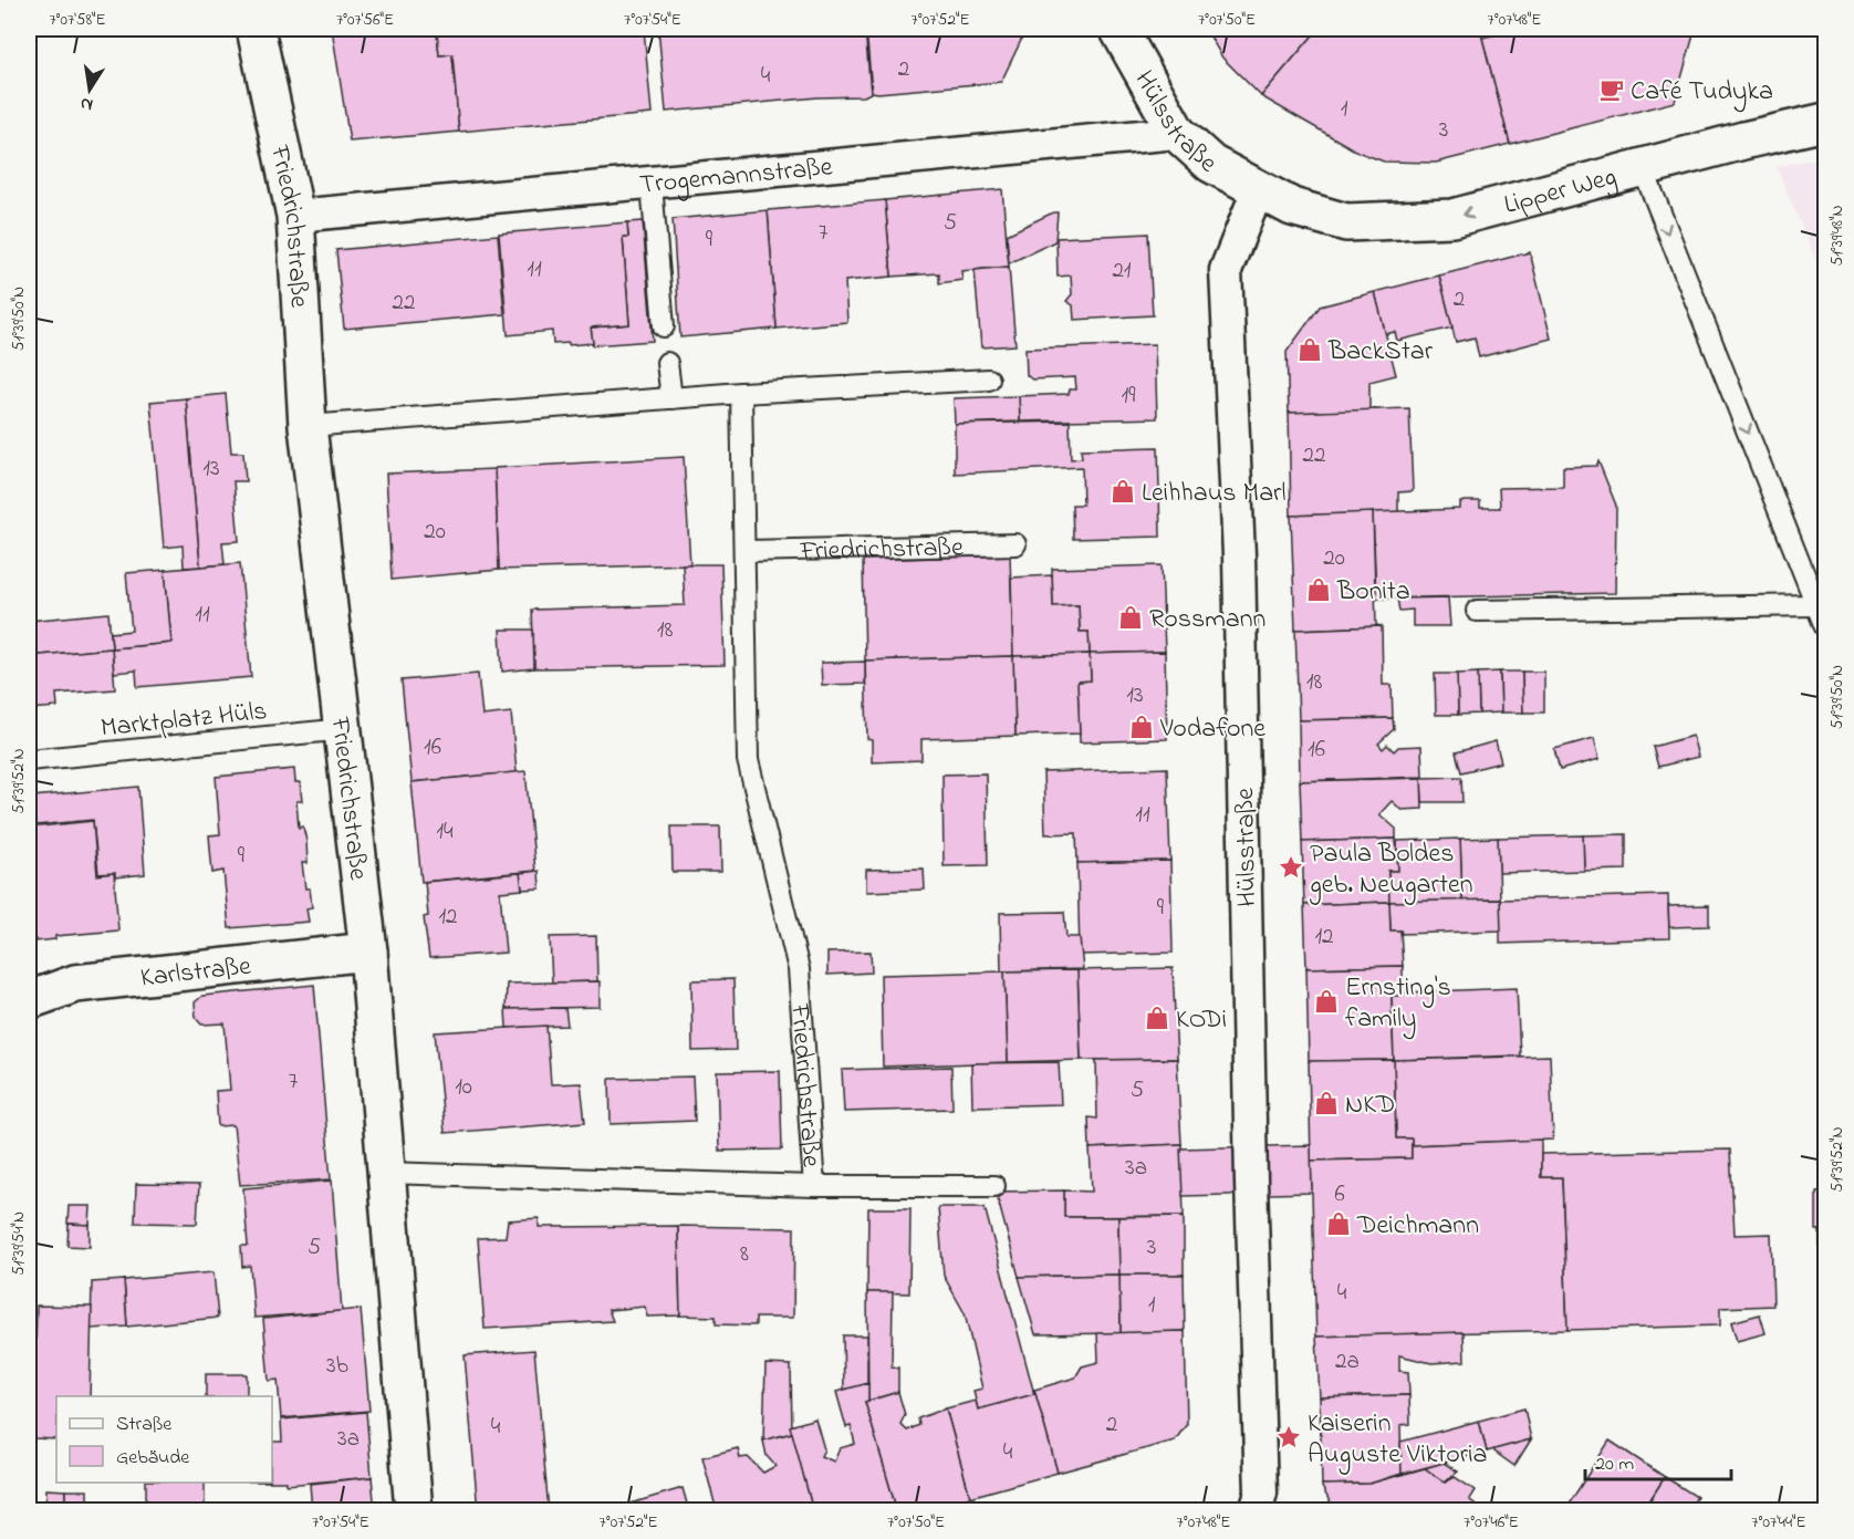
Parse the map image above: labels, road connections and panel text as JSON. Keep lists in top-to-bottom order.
{
  "streets": {
    "street": [
      "Hülsstraße",
      "Trogemannstraße",
      "Lipper Weg",
      "Friedrichstraße",
      "Karlstraße"
    ],
    "lane": ["Marktplatz Hüls"]
  },
  "crossings": [
    ["Hülsstraße", "Trogemannstraße"],
    ["Hülsstraße", "Lipper Weg"],
    ["Trogemannstraße", "Friedrichstraße"],
    ["Friedrichstraße", "Marktplatz Hüls"],
    ["Friedrichstraße", "Karlstraße"]
  ],
  "one_way": ["Lipper Weg"],
  "places": {
    "cafe": ["Café Tudyka"],
    "shop": [
      "BackStar",
      "Leihhaus Marl",
      "Bonita",
      "Rossmann",
      "Vodafone",
      "Ernsting's family",
      "KODi",
      "NKD",
      "Deichmann"
    ],
    "place": ["Paula Boldes geb. Neugarten", "Kaiserin Auguste Viktoria"]
  },
  "house_numbers": [
    "2",
    "4",
    "1",
    "3",
    "5",
    "7",
    "9",
    "11",
    "21",
    "2",
    "22",
    "19",
    "22",
    "13",
    "20",
    "20",
    "11",
    "18",
    "18",
    "13",
    "16",
    "16",
    "11",
    "14",
    "9",
    "9",
    "12",
    "12",
    "7",
    "10",
    "5",
    "3a",
    "6",
    "5",
    "3",
    "8",
    "4",
    "1",
    "2a",
    "3b",
    "2",
    "4",
    "3a",
    "4"
  ],
  "legend": ["Straße", "Gebäude"],
  "scale_bar": "20 m",
  "north": "bottom",
  "coordinates": [
    "7°07'58\"E",
    "7°07'56\"E",
    "7°07'54\"E",
    "7°07'52\"E",
    "7°07'50\"E",
    "7°07'48\"E",
    "51°39'48\"N",
    "51°39'50\"N",
    "51°39'52\"N",
    "51°39'54\"N",
    "7°07'46\"E",
    "7°07'44\"E"
  ]
}
